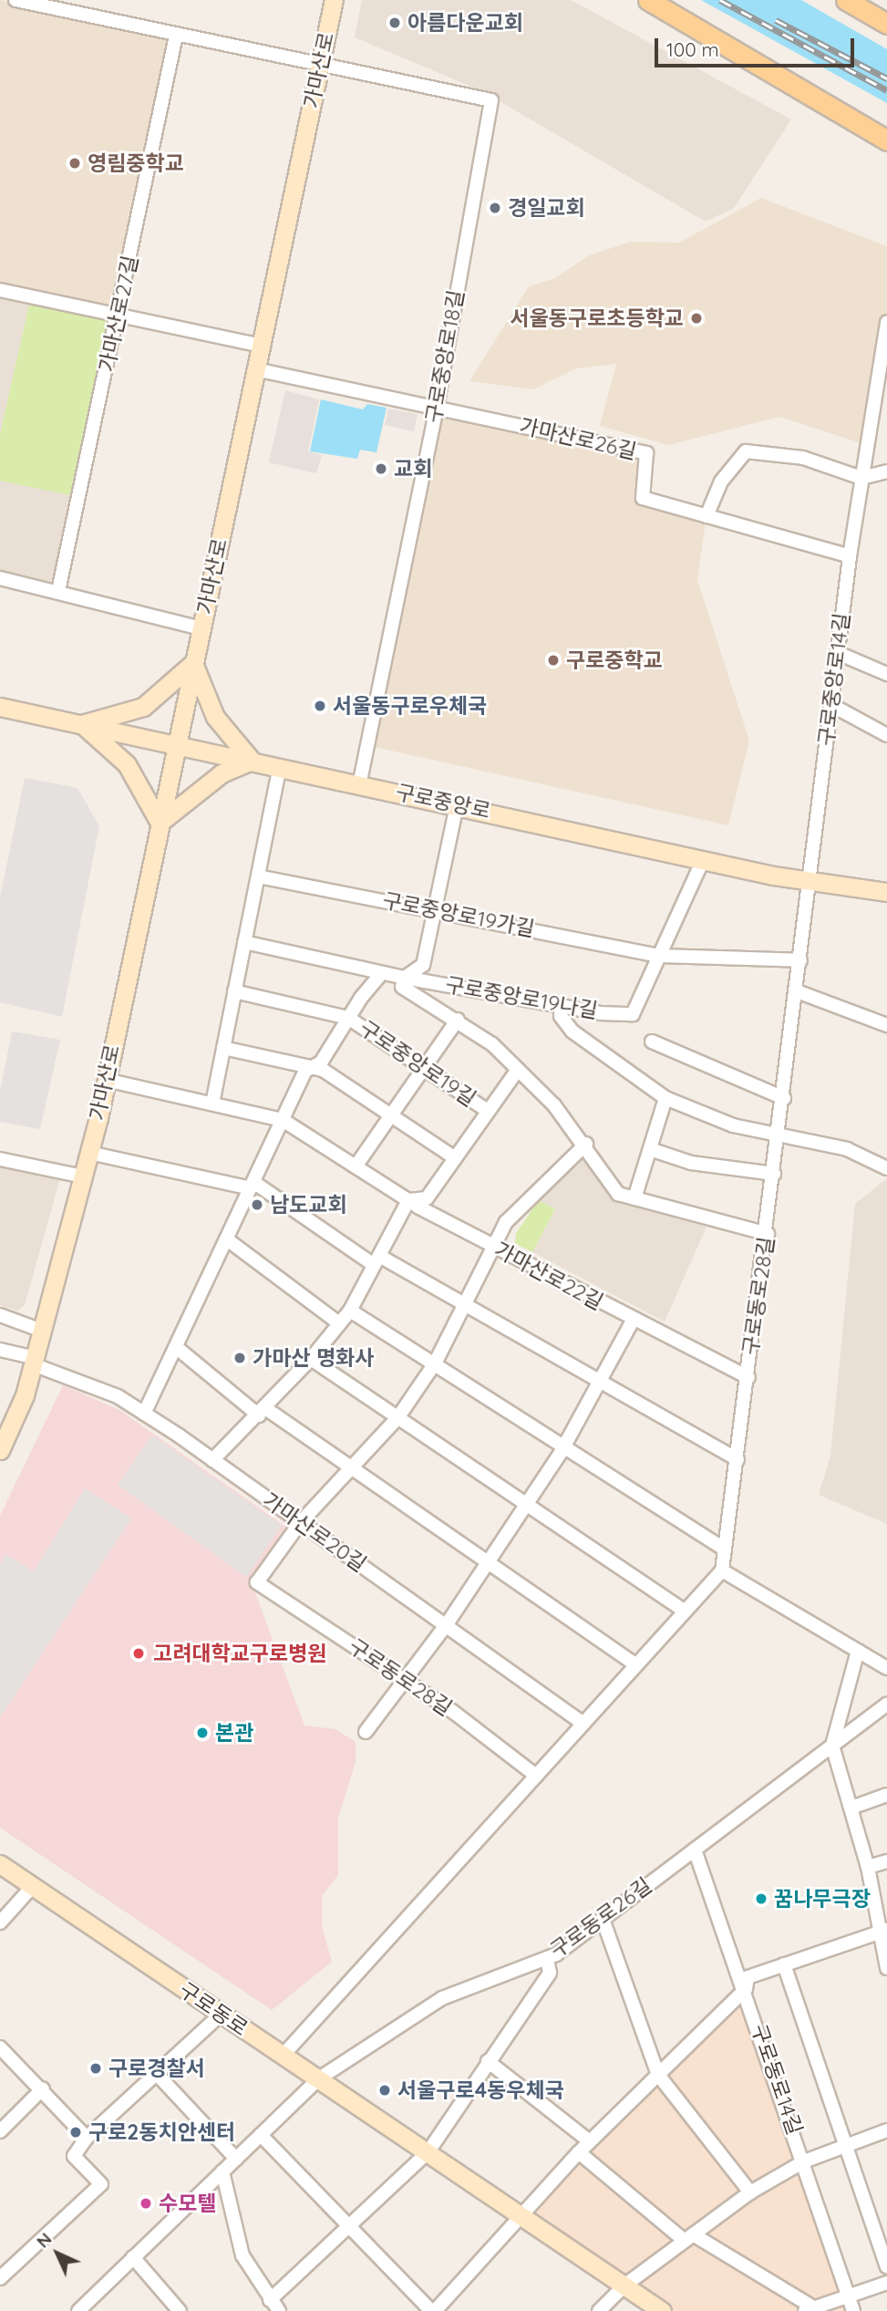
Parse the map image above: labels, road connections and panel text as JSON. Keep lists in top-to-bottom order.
{
  "streets": {
    "main road": ["가마산로", "구로중앙로", "구로동로"],
    "street": [
      "가마산로27길",
      "구로중앙로18길",
      "가마산로26길",
      "구로중앙로14길",
      "구로중앙로19가길",
      "구로중앙로19나길",
      "구로중앙로19길",
      "가마산로22길",
      "구로동로28길",
      "가마산로20길",
      "구로동로26길",
      "구로동로14길"
    ]
  },
  "crossings": [
    ["가마산로", "구로중앙로18길"],
    ["가마산로", "가마산로26길"],
    ["가마산로", "구로중앙로"],
    ["가마산로", "가마산로22길"],
    ["가마산로", "가마산로20길"],
    ["구로중앙로18길", "가마산로26길"],
    ["구로중앙로18길", "구로중앙로"],
    ["가마산로26길", "구로중앙로14길"],
    ["구로중앙로14길", "구로중앙로"],
    ["구로중앙로14길", "구로동로28길"],
    ["구로중앙로", "구로중앙로19나길"],
    ["구로중앙로", "구로동로28길"],
    ["구로중앙로19가길", "구로중앙로19나길"],
    ["가마산로22길", "구로동로28길"],
    ["구로동로28길", "가마산로20길"],
    ["구로동로26길", "구로동로"],
    ["구로동로26길", "구로동로14길"]
  ],
  "places": [
    "아름다운교회",
    "영림중학교",
    "경일교회",
    "서울동구로초등학교",
    "교회",
    "구로중학교",
    "서울동구로우체국",
    "남도교회",
    "가마산 명화사",
    "고려대학교구로병원",
    "본관",
    "꿈나무극장",
    "구로경찰서",
    "서울구로4동우체국",
    "구로2동치안센터",
    "수모텔"
  ],
  "scale_bar": "100 m",
  "north": "top left"
}
